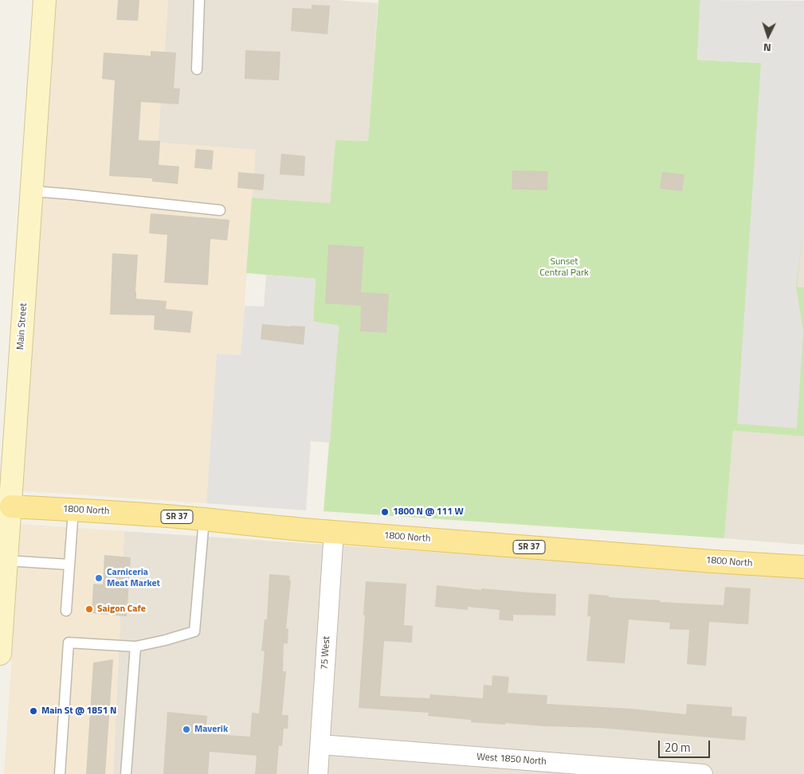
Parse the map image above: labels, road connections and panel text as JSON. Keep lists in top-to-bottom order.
{
  "streets": {
    "main road": ["Main Street", "1800 North", "SR 37"],
    "street": ["75 West", "West 1850 North"]
  },
  "crossings": [
    ["Main Street", "1800 North"],
    ["1800 North", "75 West"],
    ["75 West", "West 1850 North"]
  ],
  "parks": ["Sunset Central Park"],
  "places": [
    "1800 N @ 111 W",
    "Carniceria Meat Market",
    "Saigon Cafe",
    "Main St @ 1851 N",
    "Maverik"
  ],
  "scale_bar": "20 m",
  "north": "bottom"
}
